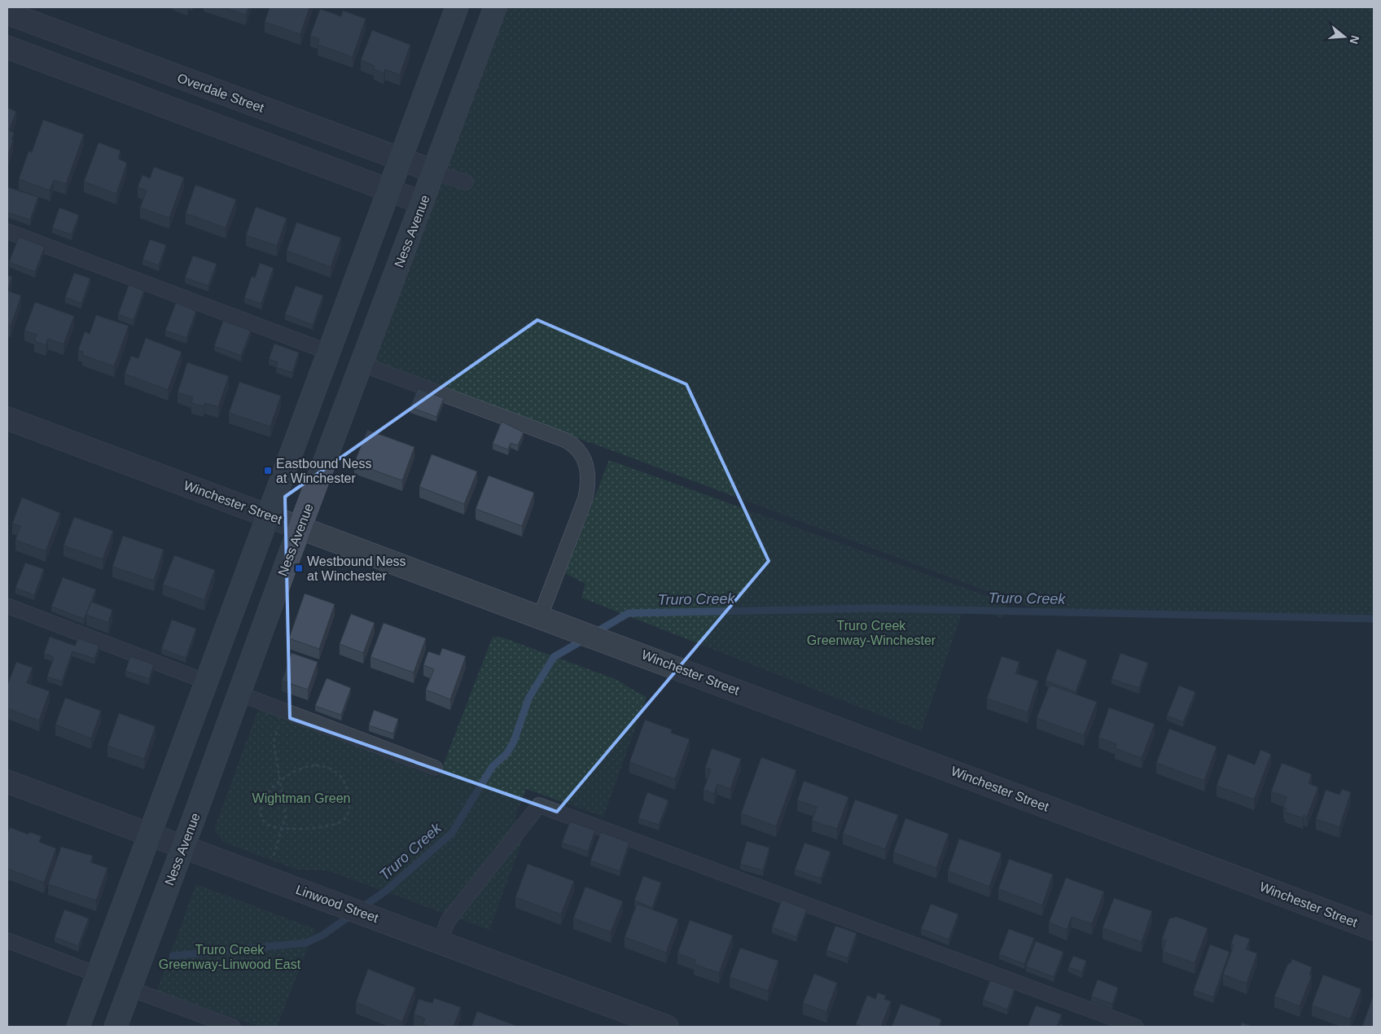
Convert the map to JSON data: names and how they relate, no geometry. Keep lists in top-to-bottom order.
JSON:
{
  "streets": {
    "main road": ["Ness Avenue"],
    "street": ["Overdale Street", "Winchester Street", "Linwood Street"]
  },
  "crossings": [
    ["Overdale Street", "Ness Avenue"],
    ["Ness Avenue", "Winchester Street"],
    ["Ness Avenue", "Linwood Street"]
  ],
  "water": ["Truro Creek"],
  "parks": ["Truro Creek Greenway-Winchester", "Wightman Green", "Truro Creek Greenway-Linwood East"],
  "places": {
    "transit": ["Eastbound Ness at Winchester", "Westbound Ness at Winchester"]
  },
  "north": "right"
}
